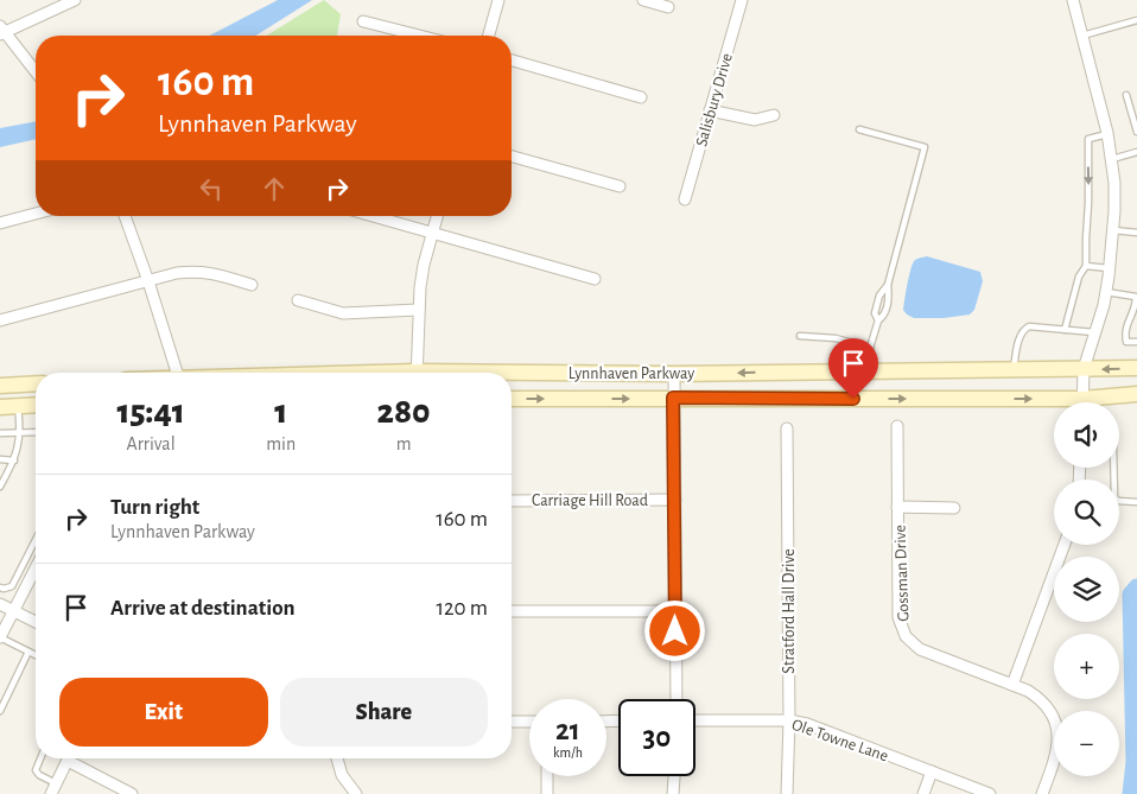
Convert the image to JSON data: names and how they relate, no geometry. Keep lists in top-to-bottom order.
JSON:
{
  "streets": {
    "main road": ["Lynnhaven Parkway"],
    "street": [
      "Salisbury Drive",
      "Carriage Hill Road",
      "Gossman Drive",
      "Stratford Hall Drive",
      "Ole Towne Lane"
    ]
  },
  "crossings": [
    ["Stratford Hall Drive", "Ole Towne Lane"]
  ],
  "page": {
    "turn": ["160 m", "Lynnhaven Parkway"],
    "eta": [
      "15:41",
      "Arrival",
      "1",
      "min",
      "280",
      "m"
    ],
    "map_buttons": ["+", "−"],
    "list": [
      {
        "name": "Turn right",
        "note": "Lynnhaven Parkway",
        "value": "160 m"
      },
      {
        "name": "Arrive at destination",
        "value": "120 m"
      }
    ],
    "buttons": ["Exit", "Share"],
    "speed": "21 km/h",
    "limit": "30"
  }
}
